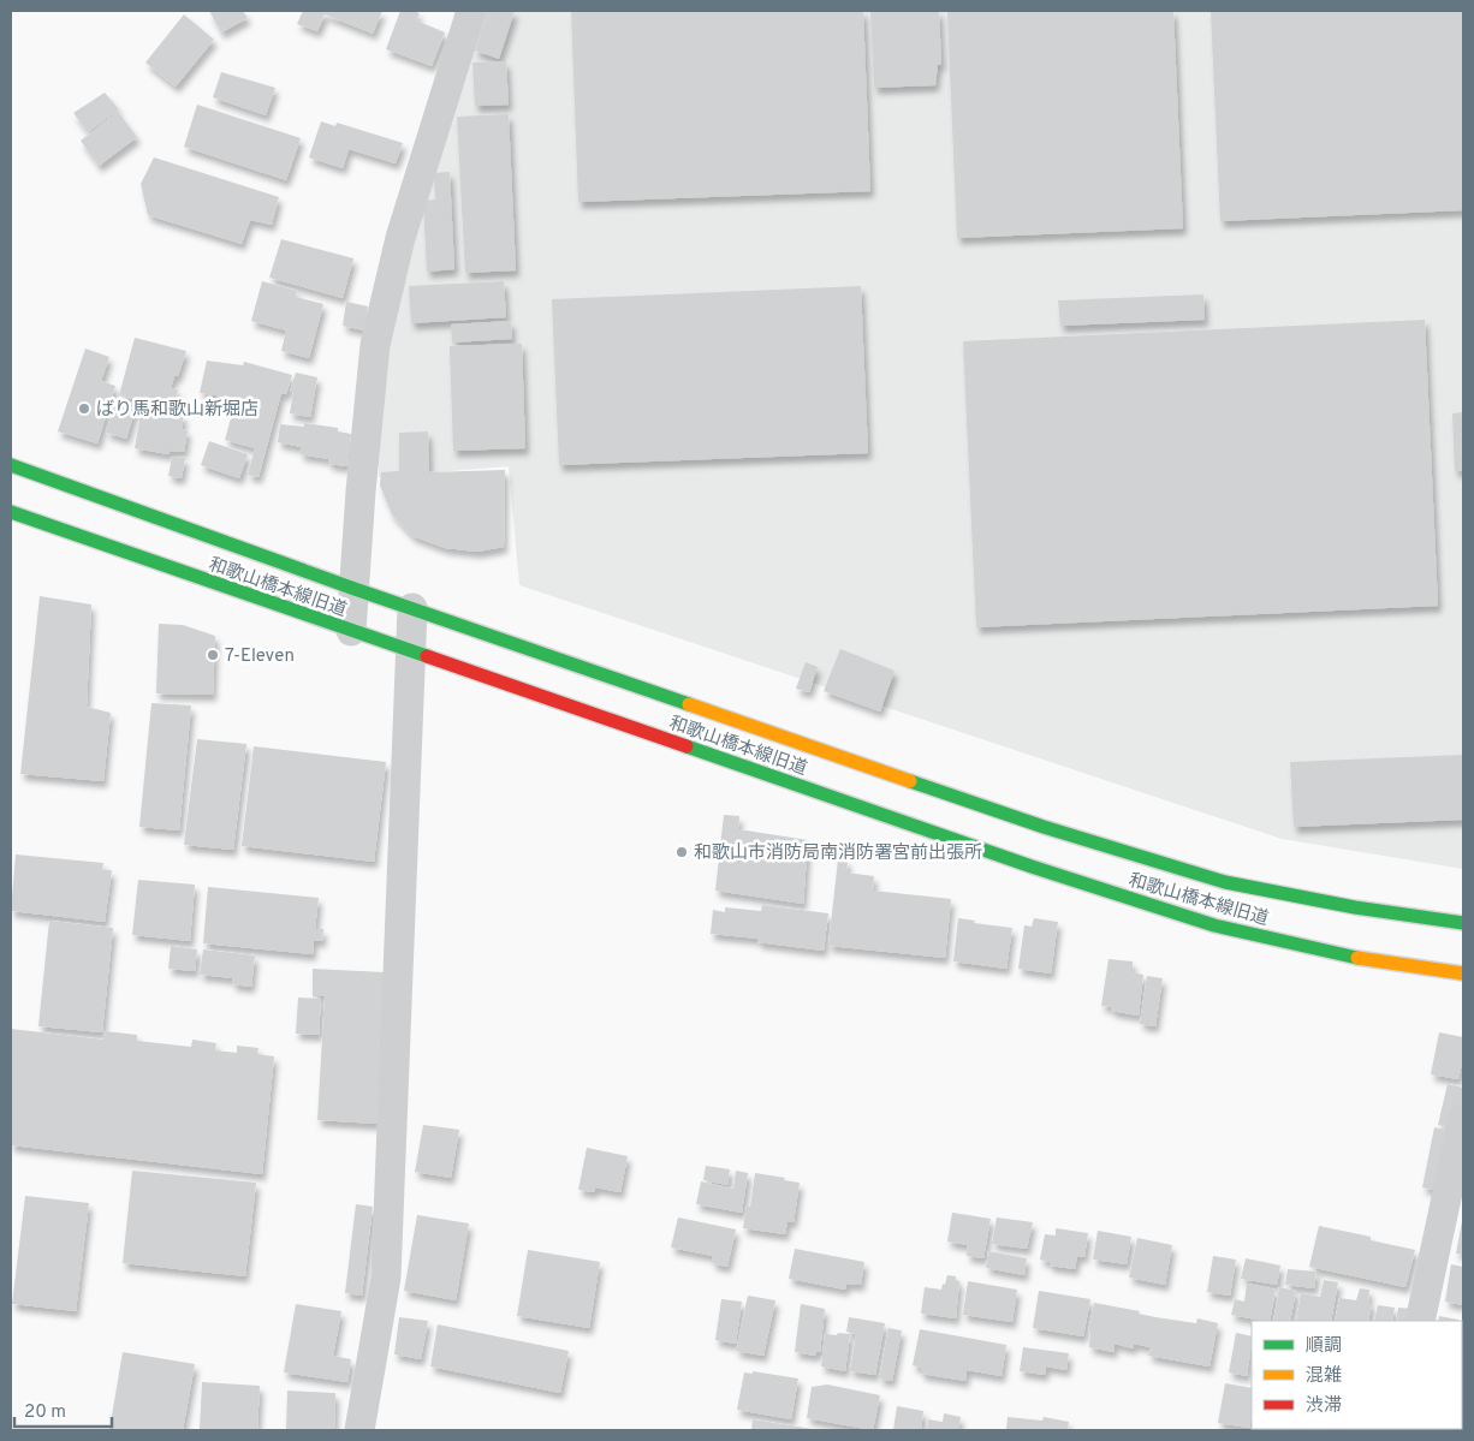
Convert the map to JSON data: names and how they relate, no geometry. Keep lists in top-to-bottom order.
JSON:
{
  "streets": {
    "street": ["和歌山橋本線旧道"]
  },
  "places": ["ばり馬和歌山新堀店", "7-Eleven", "和歌山市消防局南消防署宮前出張所"],
  "legend": ["順調", "混雑", "渋滞"],
  "scale_bar": "20 m"
}
